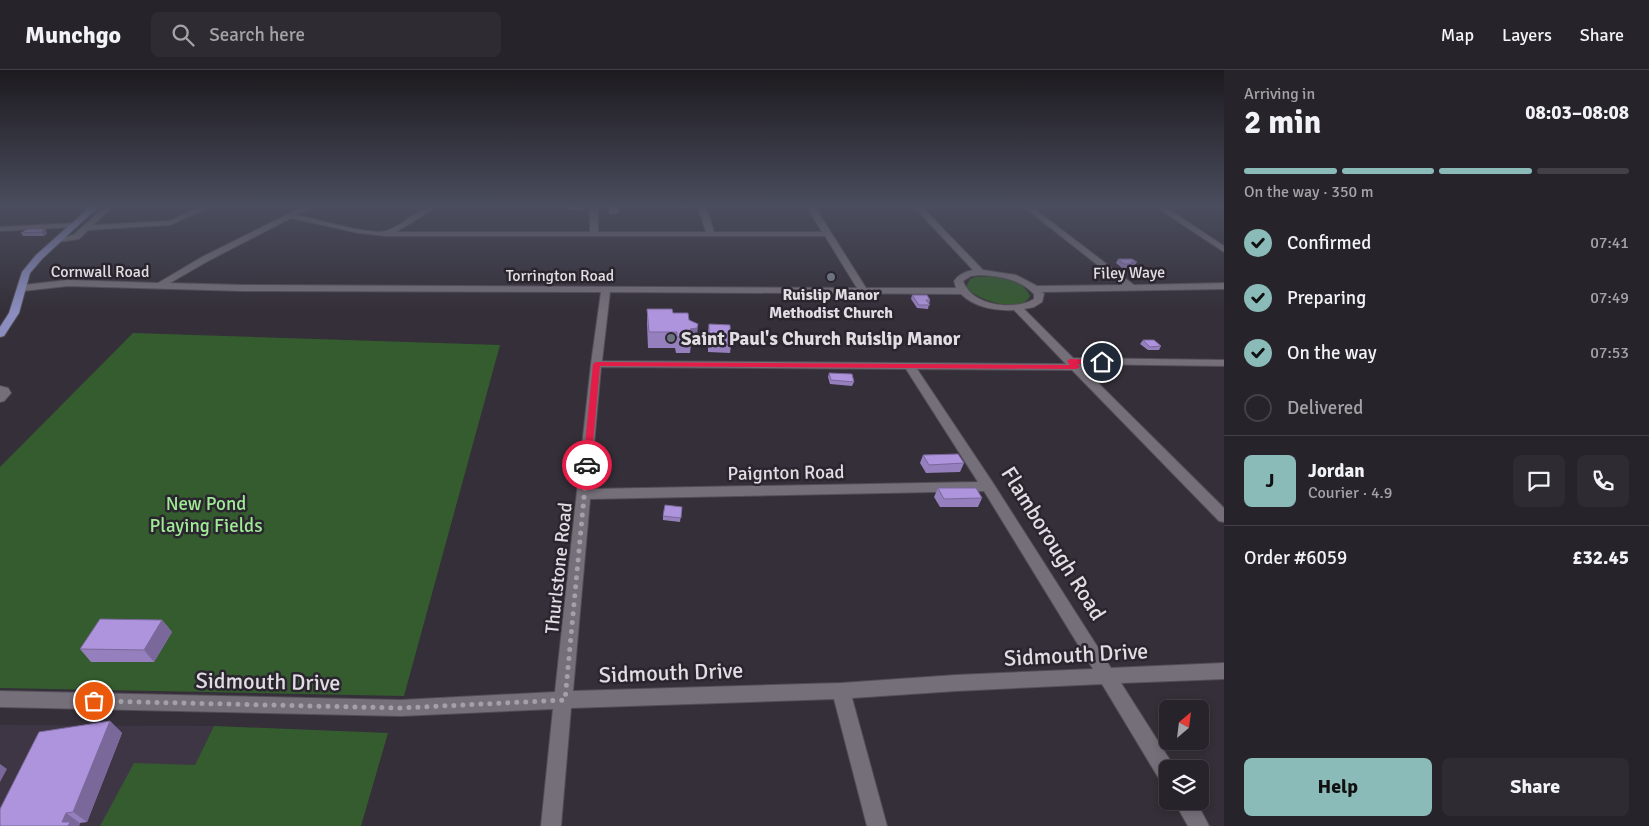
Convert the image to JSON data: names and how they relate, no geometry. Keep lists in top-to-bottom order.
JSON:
{
  "streets": {
    "street": [
      "Cornwall Road",
      "Filey Waye",
      "Torrington Road",
      "Paignton Road",
      "Flamborough Road",
      "Thurlstone Road",
      "Sidmouth Drive"
    ]
  },
  "crossings": [
    ["Cornwall Road", "Torrington Road"],
    ["Torrington Road", "Thurlstone Road"],
    ["Paignton Road", "Flamborough Road"],
    ["Paignton Road", "Thurlstone Road"],
    ["Flamborough Road", "Sidmouth Drive"],
    ["Thurlstone Road", "Sidmouth Drive"]
  ],
  "parks": ["New Pond Playing Fields"],
  "places": ["Ruislip Manor Methodist Church", "Saint Paul's Church Ruislip Manor"],
  "north": "top right",
  "page": {
    "header": "Munchgo",
    "search": "Search here",
    "nav": ["Map", "Layers", "Share"],
    "heading": ["2 min", "Arriving in", "08:03–08:08"],
    "panel": [
      "Jordan",
      "Courier · 4.9",
      "Order #6059",
      "£32.45"
    ],
    "bar": "On the way · 350 m",
    "list": [
      ["Confirmed", "07:41"],
      ["Preparing", "07:49"],
      ["On the way", "07:53"],
      "Delivered"
    ],
    "round": "J",
    "buttons": ["Help", "Share"]
  }
}
